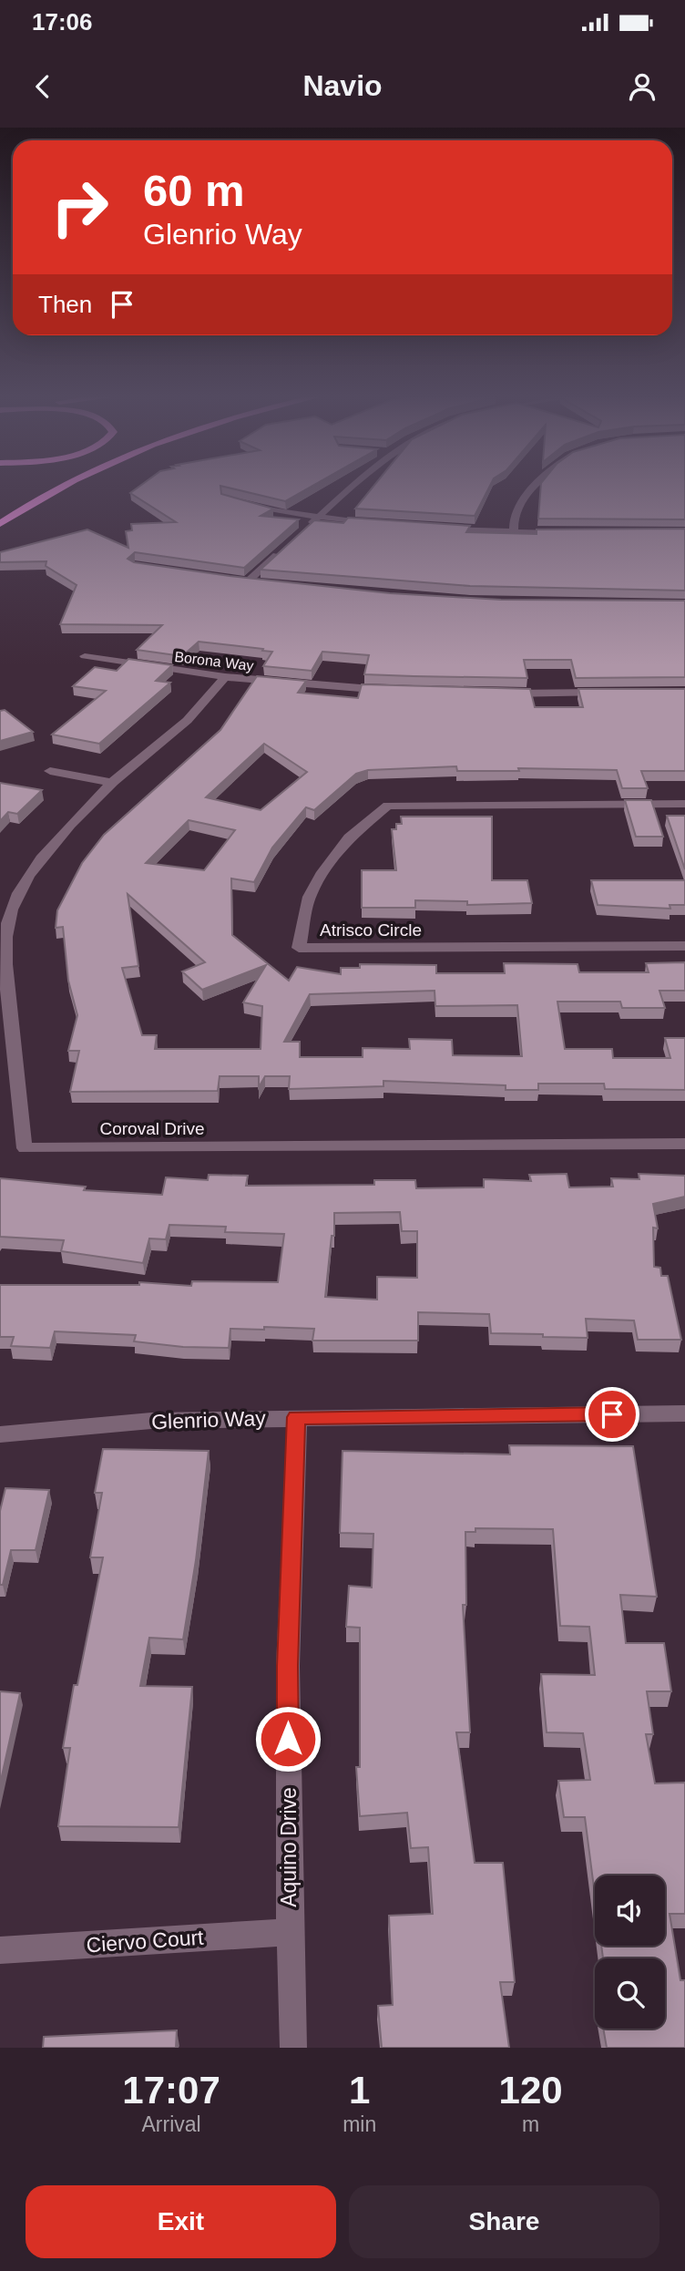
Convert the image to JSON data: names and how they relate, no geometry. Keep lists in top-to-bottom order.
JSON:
{
  "streets": {
    "street": [
      "Borona Way",
      "Atrisco Circle",
      "Coroval Drive",
      "Glenrio Way",
      "Aquino Drive",
      "Ciervo Court"
    ]
  },
  "crossings": [
    ["Borona Way", "Coroval Drive"],
    ["Glenrio Way", "Aquino Drive"],
    ["Aquino Drive", "Ciervo Court"]
  ],
  "page": {
    "status": "17:06",
    "header": "Navio",
    "turn": ["60 m", "Glenrio Way"],
    "then": "Then",
    "eta": [
      "17:07",
      "Arrival",
      "1",
      "min",
      "120",
      "m"
    ],
    "buttons": ["Exit", "Share"]
  }
}
